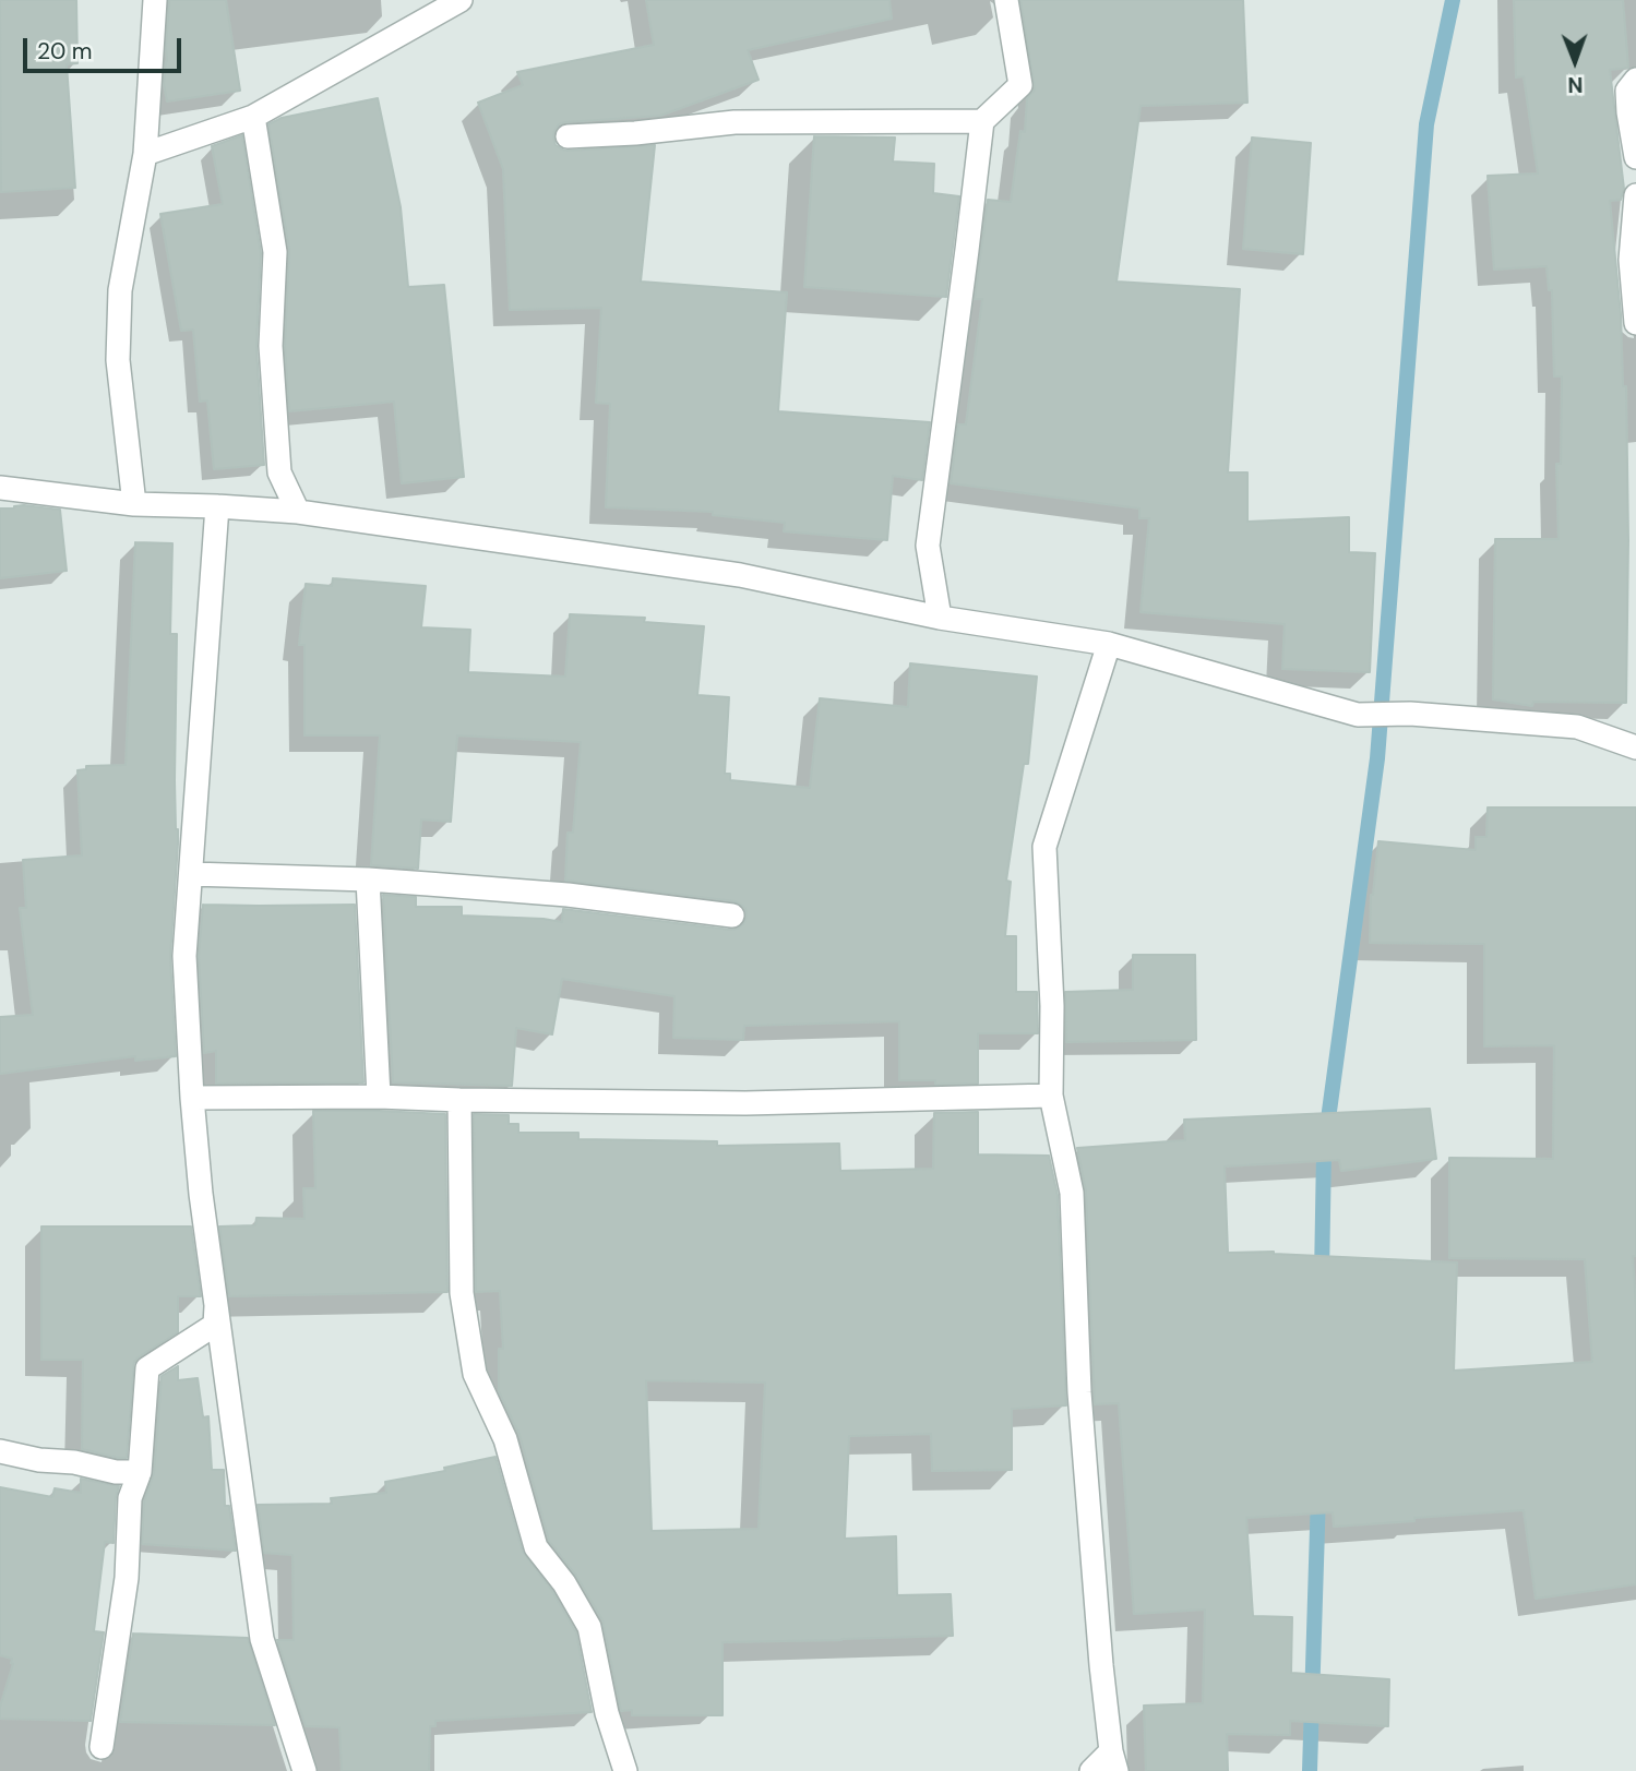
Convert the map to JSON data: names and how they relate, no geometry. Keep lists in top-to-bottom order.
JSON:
{
  "scale_bar": "20 m",
  "north": "bottom"
}
